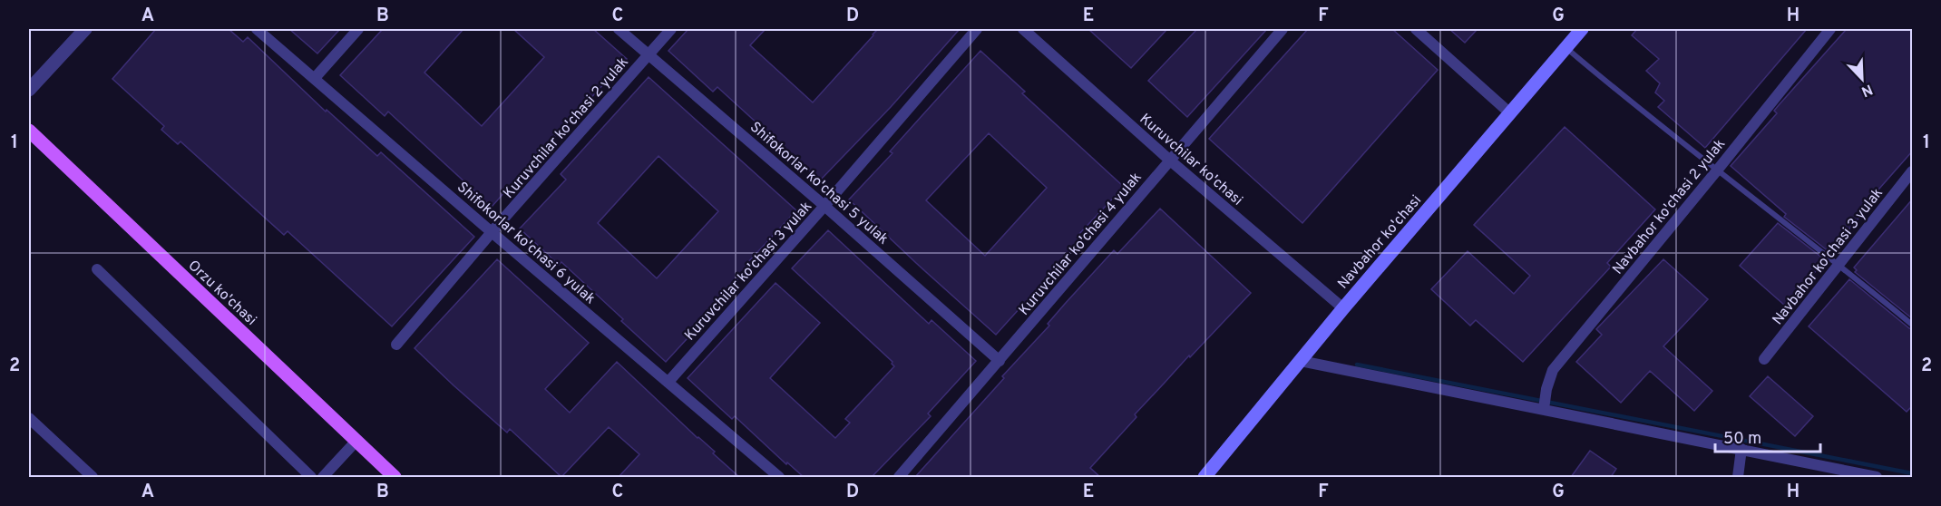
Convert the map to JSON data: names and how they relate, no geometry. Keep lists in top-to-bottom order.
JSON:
{
  "streets": {
    "main road": ["Navbahor ko'chasi", "Orzu ko'chasi"],
    "street": [
      "Kuruvchilar ko'chasi 2 yulak",
      "Kuruvchilar ko'chasi",
      "Shifokorlar ko'chasi 5 yulak",
      "Navbahor ko'chasi 2 yulak",
      "Shifokorlar ko'chasi 6 yulak",
      "Kuruvchilar ko'chasi 4 yulak",
      "Navbahor ko'chasi 3 yulak",
      "Kuruvchilar ko'chasi 3 yulak"
    ]
  },
  "crossings": [
    ["Kuruvchilar ko'chasi 2 yulak", "Shifokorlar ko'chasi 5 yulak"],
    ["Kuruvchilar ko'chasi 2 yulak", "Shifokorlar ko'chasi 6 yulak"],
    ["Kuruvchilar ko'chasi", "Navbahor ko'chasi"],
    ["Kuruvchilar ko'chasi", "Kuruvchilar ko'chasi 4 yulak"],
    ["Shifokorlar ko'chasi 5 yulak", "Kuruvchilar ko'chasi 4 yulak"],
    ["Shifokorlar ko'chasi 5 yulak", "Kuruvchilar ko'chasi 3 yulak"],
    ["Shifokorlar ko'chasi 6 yulak", "Kuruvchilar ko'chasi 3 yulak"]
  ],
  "scale_bar": "50 m",
  "north": "bottom right",
  "grid": {
    "columns": [
      "A",
      "B",
      "C",
      "D",
      "E",
      "F",
      "G",
      "H"
    ],
    "rows": ["1", "2"]
  }
}
